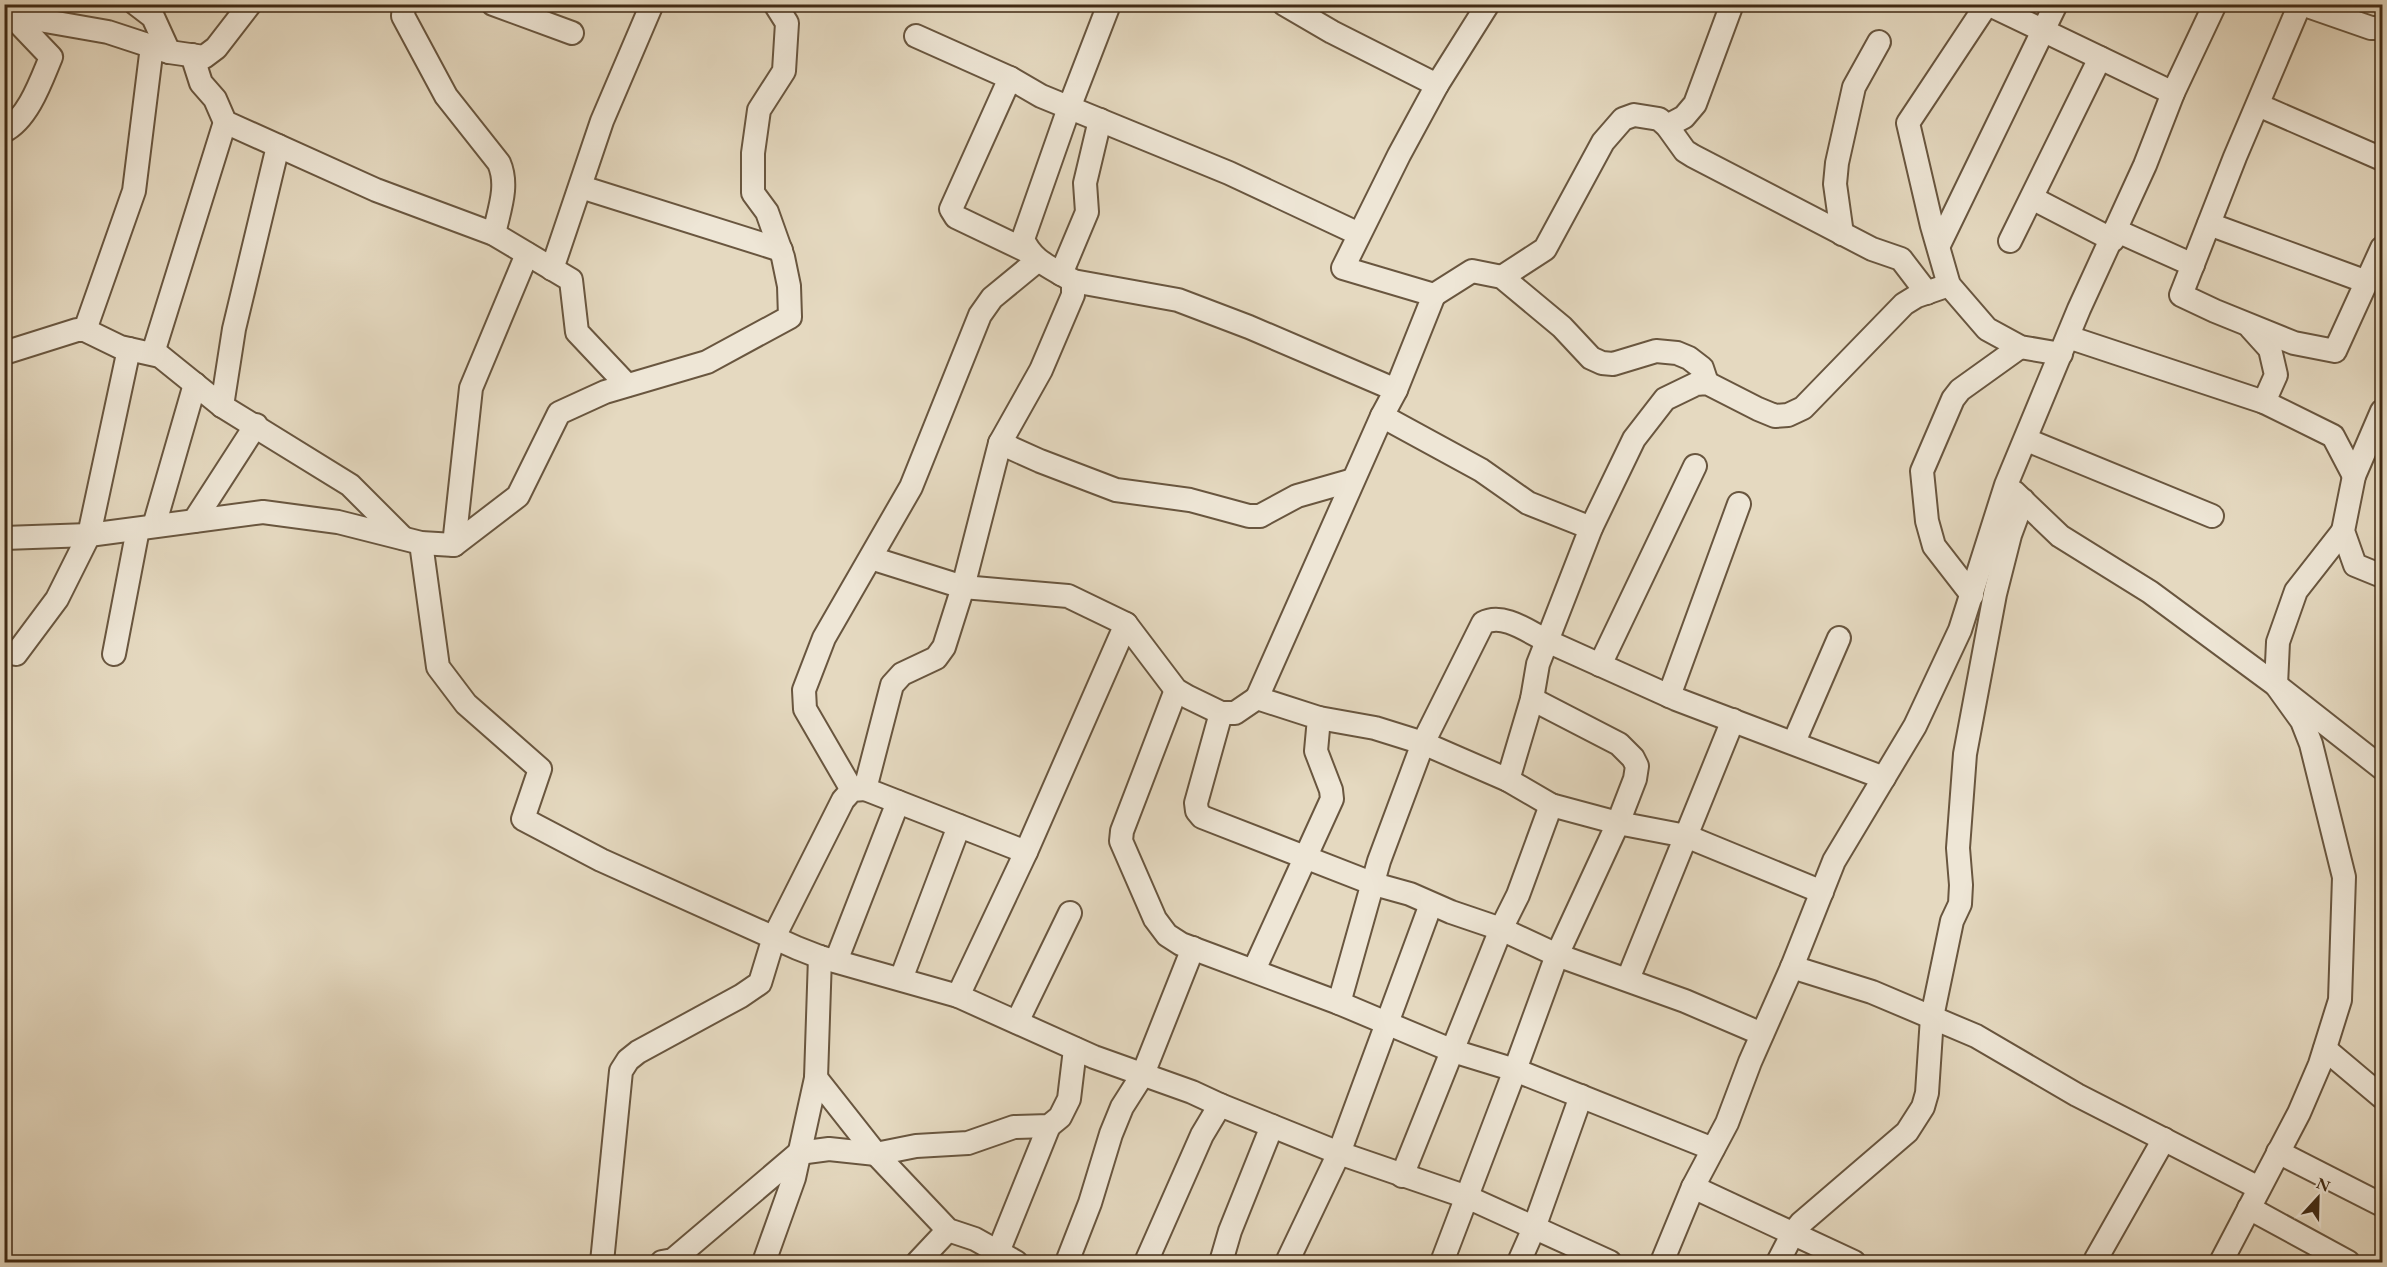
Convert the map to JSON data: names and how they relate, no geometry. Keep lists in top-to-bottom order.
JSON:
{
  "north": "top"
}
